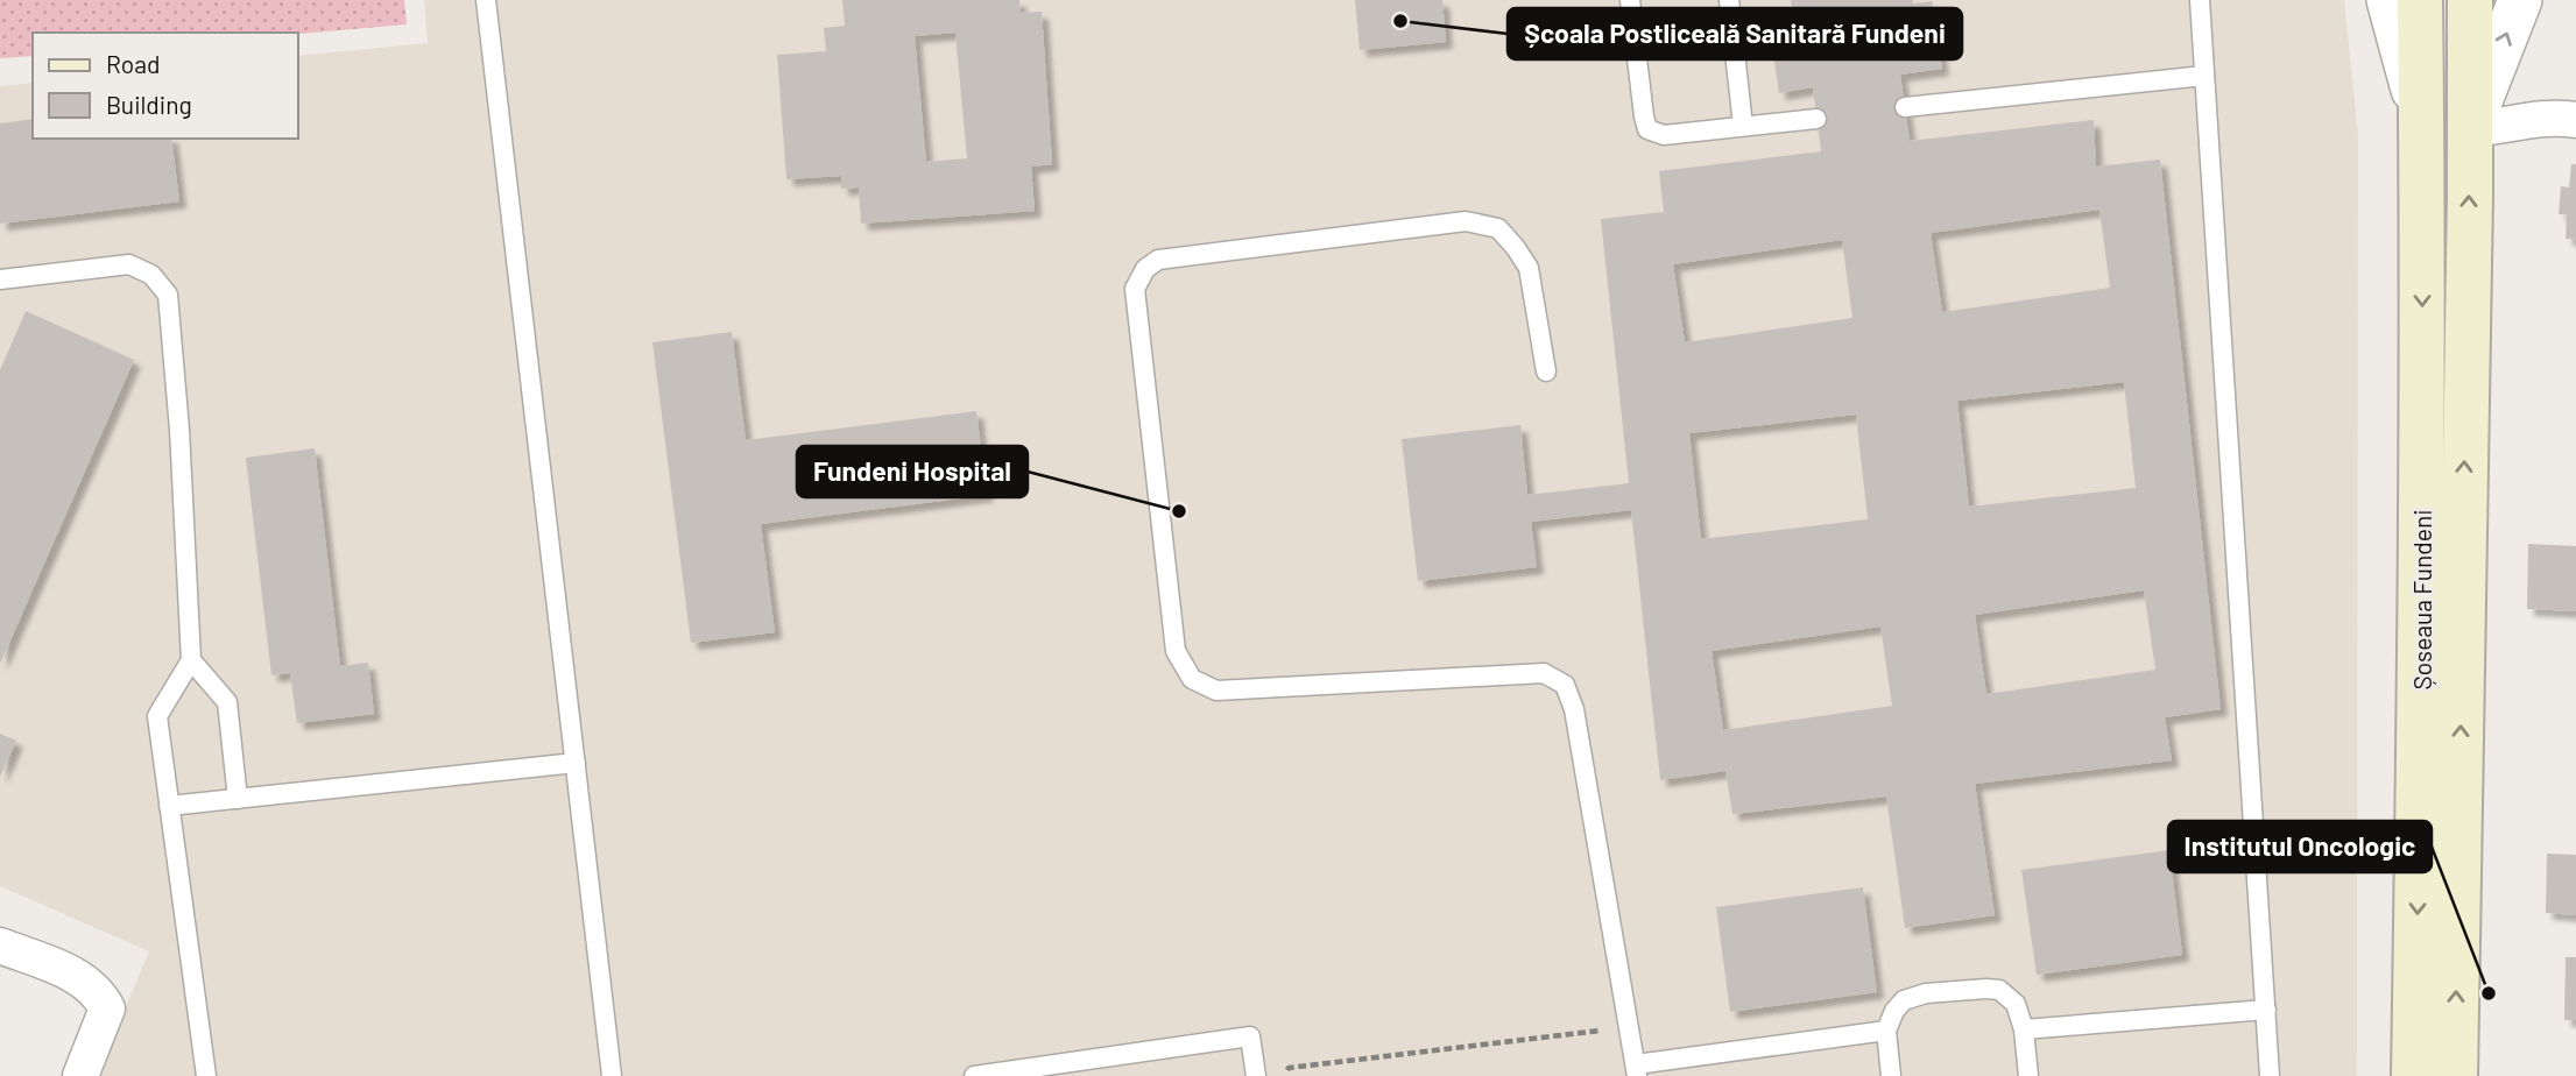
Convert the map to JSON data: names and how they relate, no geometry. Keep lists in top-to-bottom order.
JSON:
{
  "streets": {
    "main road": ["Șoseaua Fundeni"]
  },
  "places": ["Școala Postliceală Sanitară Fundeni", "Fundeni Hospital", "Institutul Oncologic"],
  "legend": ["Road", "Building"]
}
